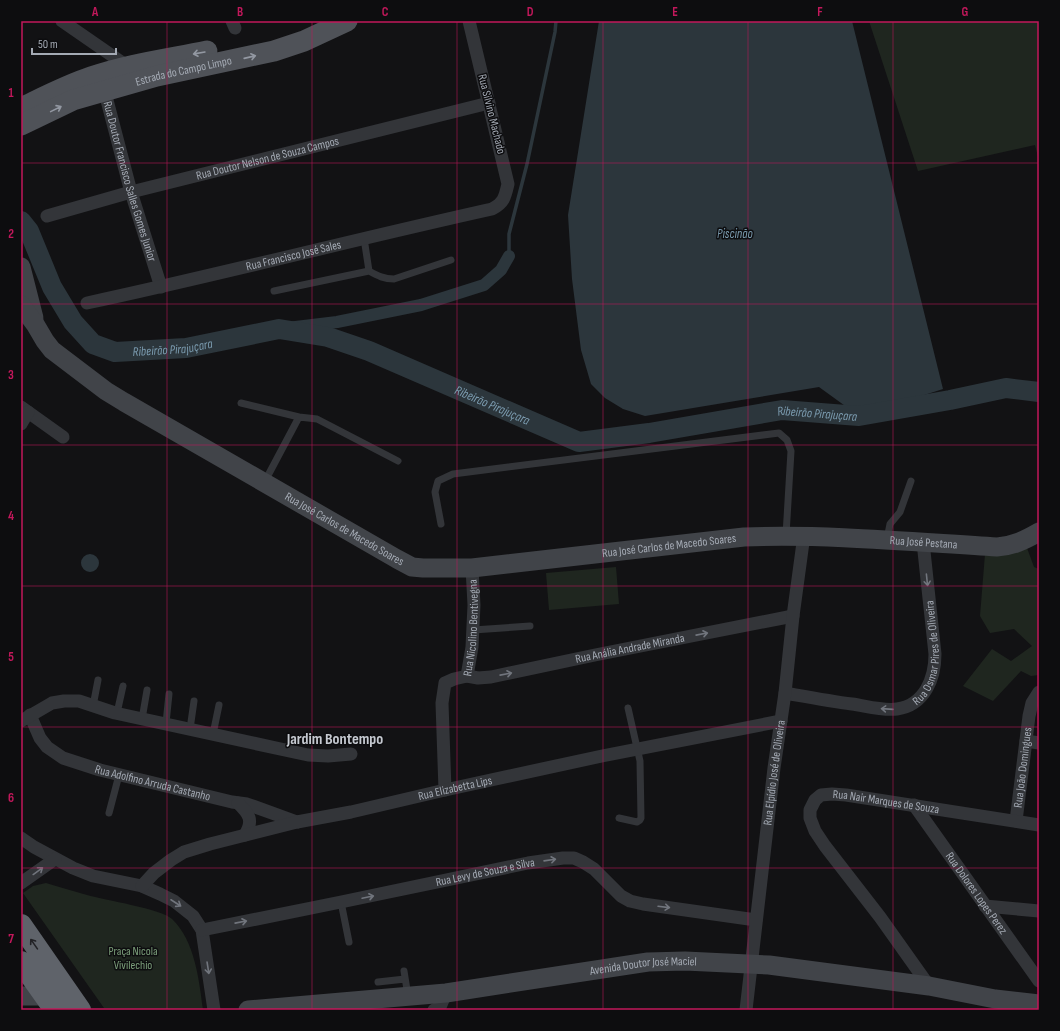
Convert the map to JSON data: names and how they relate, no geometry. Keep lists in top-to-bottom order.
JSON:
{
  "streets": {
    "main road": ["Estrada do Campo Limpo"],
    "street": [
      "Rua Silvino Machado",
      "Rua Doutor Nelson de Souza Campos",
      "Rua Doutor Francisco Salles Gomes Junior",
      "Rua Francisco José Sales",
      "Rua José Carlos de Macedo Soares",
      "Rua José Pestana",
      "Rua Nicolino Bentivegna",
      "Rua Anália Andrade Miranda",
      "Rua Osmar Pires de Oliveira",
      "Rua João Domingues",
      "Rua Elpídio José de Oliveira",
      "Rua Adolfino Arruda Castanho",
      "Rua Elizabetta Lips",
      "Rua Nair Marques de Souza",
      "Rua Levy de Souza e Silva",
      "Rua Dolores Lopes Perez",
      "Avenida Doutor José Maciel"
    ]
  },
  "crossings": [
    ["Estrada do Campo Limpo", "Rua Doutor Francisco Salles Gomes Junior"],
    ["Rua Silvino Machado", "Rua Doutor Nelson de Souza Campos"],
    ["Rua Silvino Machado", "Rua Francisco José Sales"],
    ["Rua Doutor Nelson de Souza Campos", "Rua Doutor Francisco Salles Gomes Junior"],
    ["Rua Doutor Francisco Salles Gomes Junior", "Rua Francisco José Sales"],
    ["Rua José Carlos de Macedo Soares", "Rua José Pestana"],
    ["Rua José Carlos de Macedo Soares", "Rua Nicolino Bentivegna"],
    ["Rua José Carlos de Macedo Soares", "Rua Elpídio José de Oliveira"],
    ["Rua José Pestana", "Rua Osmar Pires de Oliveira"],
    ["Rua José Pestana", "Rua Elpídio José de Oliveira"],
    ["Rua Nicolino Bentivegna", "Rua Anália Andrade Miranda"],
    ["Rua Nicolino Bentivegna", "Rua Elizabetta Lips"],
    ["Rua Anália Andrade Miranda", "Rua Elpídio José de Oliveira"],
    ["Rua Osmar Pires de Oliveira", "Rua Elpídio José de Oliveira"],
    ["Rua João Domingues", "Rua Nair Marques de Souza"],
    ["Rua Elpídio José de Oliveira", "Rua Elizabetta Lips"],
    ["Rua Elpídio José de Oliveira", "Rua Levy de Souza e Silva"],
    ["Rua Elpídio José de Oliveira", "Avenida Doutor José Maciel"],
    ["Rua Adolfino Arruda Castanho", "Rua Elizabetta Lips"],
    ["Rua Nair Marques de Souza", "Rua Dolores Lopes Perez"],
    ["Rua Nair Marques de Souza", "Avenida Doutor José Maciel"]
  ],
  "one_way": ["Rua Anália Andrade Miranda", "Rua Levy de Souza e Silva"],
  "districts": ["Jardim Bontempo"],
  "water": ["Piscinão", "Ribeirão Pirajuçara"],
  "parks": ["Praça Nicola Vivilechio"],
  "scale_bar": "50 m",
  "grid": {
    "columns": [
      "A",
      "B",
      "C",
      "D",
      "E",
      "F",
      "G"
    ],
    "rows": [
      "1",
      "2",
      "3",
      "4",
      "5",
      "6",
      "7"
    ]
  }
}
